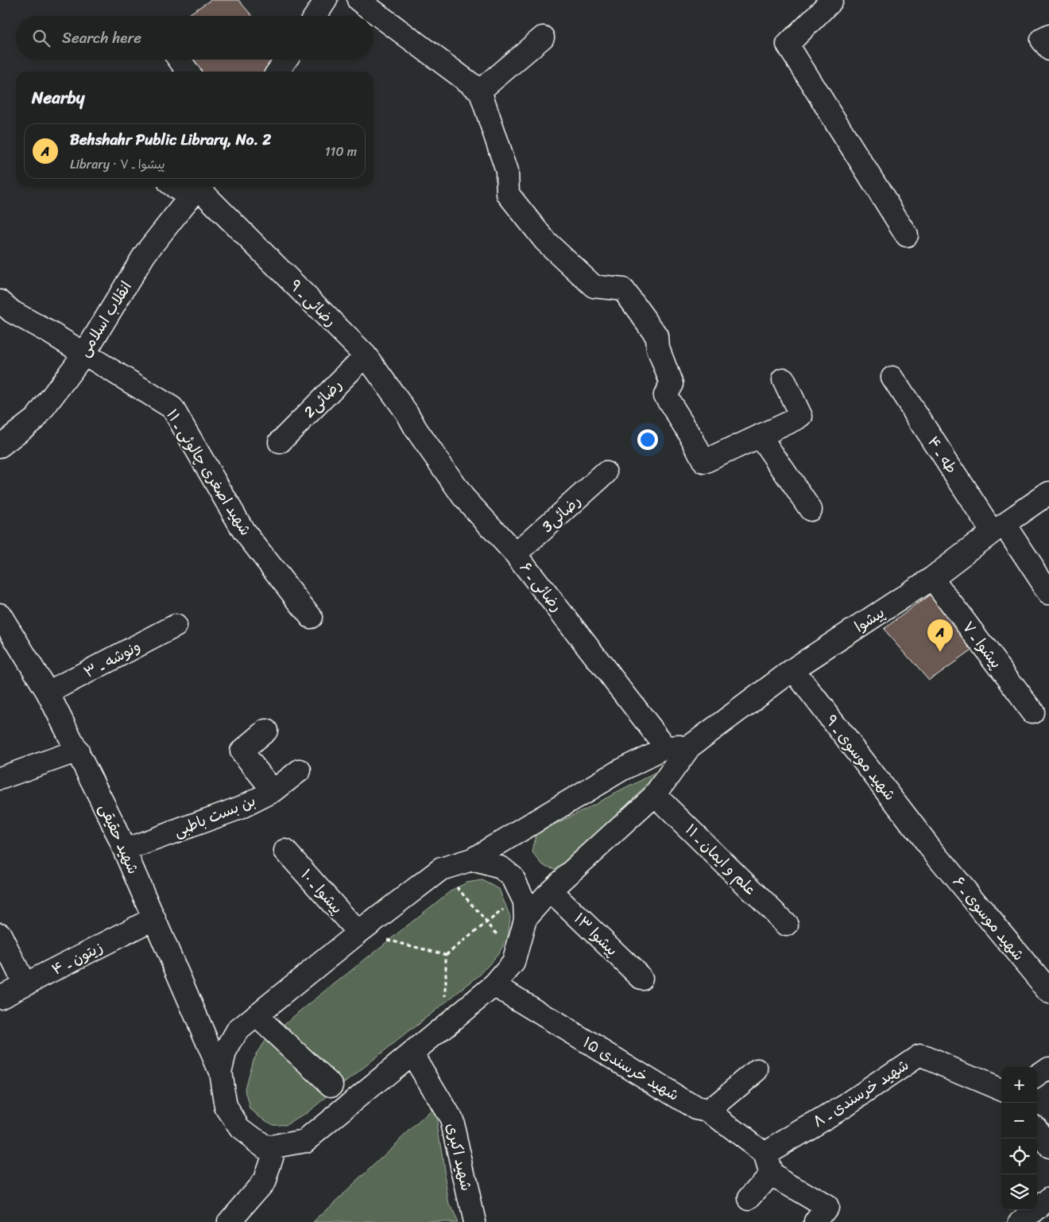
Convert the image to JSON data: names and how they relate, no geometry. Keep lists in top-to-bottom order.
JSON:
{
  "streets": {
    "street": [
      "رضائی ـ ۹",
      "انقلاب اسلامی",
      "رضائی2",
      "طه ـ ۴",
      "شهید اصغری چالوئی ـ ۱۱",
      "رضائی3",
      "رضائی ـ ۶",
      "پیشوا",
      "پیشوا ـ ۷",
      "ونوشه ـ ۳",
      "شهید موسوی ـ ۹",
      "بن بست باطبی",
      "شهید حقیقی",
      "علم و ایمان ـ ۱۱",
      "پیشوا ـ ۱۰",
      "شهید موسوی ـ ۶",
      "پیشوا ۱۳",
      "زیتون ـ ۴",
      "شهید خرسندی ۱۵",
      "شهید خرسندی ـ ۸",
      "شهید اکبری"
    ]
  },
  "crossings": [
    ["رضائی ـ ۹", "انقلاب اسلامی"],
    ["رضائی ـ ۹", "رضائی2"],
    ["رضائی ـ ۹", "رضائی ـ ۶"],
    ["انقلاب اسلامی", "شهید اصغری چالوئی ـ ۱۱"],
    ["طه ـ ۴", "پیشوا"],
    ["رضائی3", "رضائی ـ ۶"],
    ["پیشوا", "پیشوا ـ ۷"],
    ["پیشوا", "شهید موسوی ـ ۹"],
    ["پیشوا", "علم و ایمان ـ ۱۱"],
    ["پیشوا", "پیشوا ۱۳"],
    ["ونوشه ـ ۳", "شهید حقیقی"],
    ["شهید موسوی ـ ۹", "شهید موسوی ـ ۶"],
    ["بن بست باطبی", "شهید حقیقی"],
    ["شهید حقیقی", "زیتون ـ ۴"],
    ["شهید خرسندی ۱۵", "شهید خرسندی ـ ۸"]
  ],
  "page": {
    "search": "Search here",
    "heading": "Nearby",
    "list": [
      {
        "mark": "A",
        "name": "Behshahr Public Library, No. 2",
        "note": "Library · پیشوا ـ ۷",
        "value": "110 m"
      }
    ],
    "pins": "A",
    "map_buttons": ["+", "−"]
  }
}
